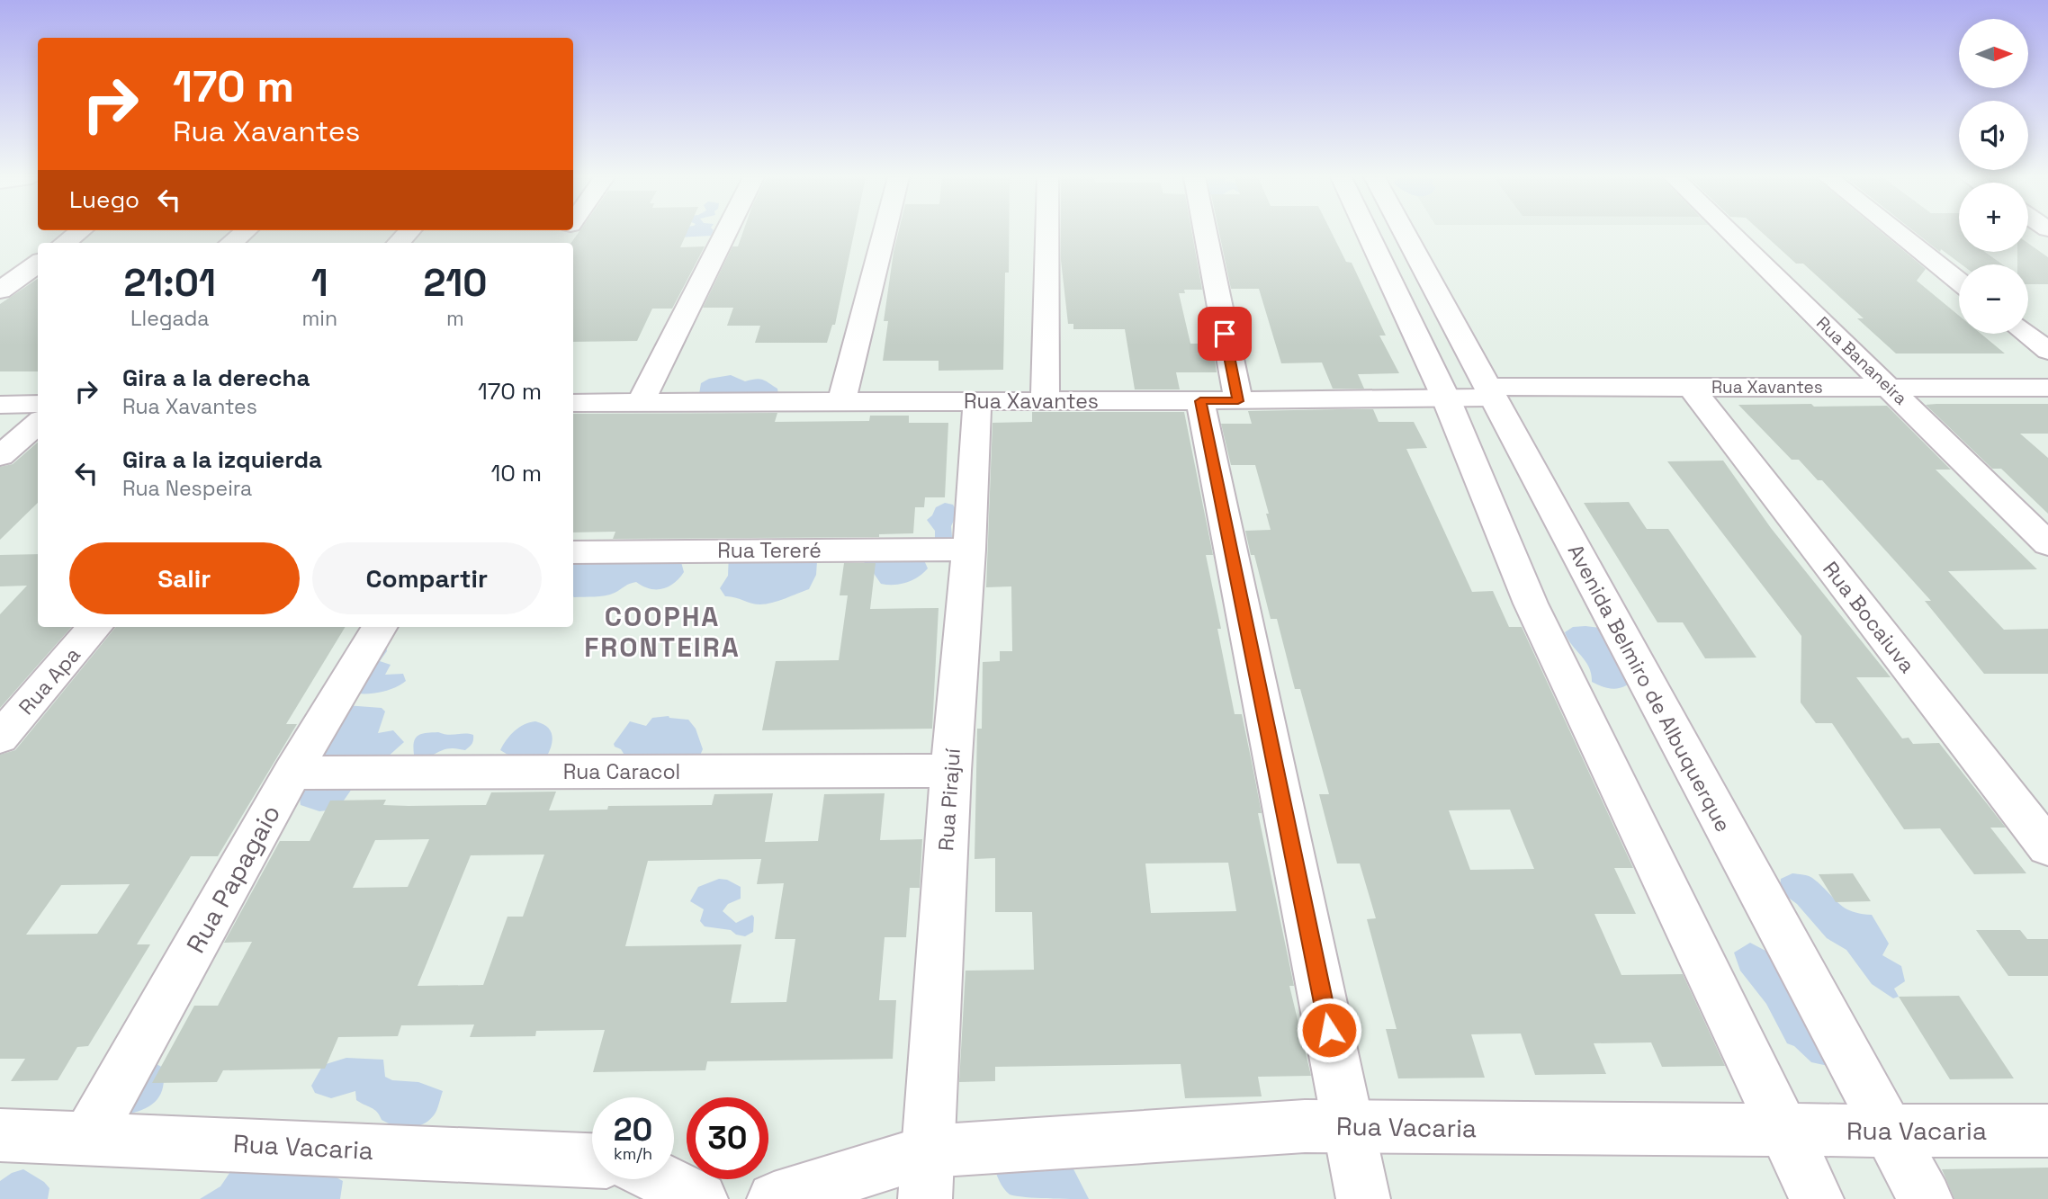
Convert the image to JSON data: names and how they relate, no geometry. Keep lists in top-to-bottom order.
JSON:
{
  "streets": {
    "street": [
      "Rua Bananeira",
      "Rua Xavantes",
      "Rua Tereré",
      "Rua Bocaiuva",
      "Rua Apa",
      "Avenida Belmiro de Albuquerque",
      "Rua Caracol",
      "Rua Pirajuí",
      "Rua Papagaio",
      "Rua Vacaria"
    ]
  },
  "crossings": [
    ["Rua Bananeira", "Rua Xavantes"],
    ["Rua Xavantes", "Rua Bocaiuva"],
    ["Rua Xavantes", "Avenida Belmiro de Albuquerque"],
    ["Rua Xavantes", "Rua Pirajuí"],
    ["Rua Tereré", "Rua Pirajuí"],
    ["Avenida Belmiro de Albuquerque", "Rua Vacaria"],
    ["Rua Caracol", "Rua Pirajuí"],
    ["Rua Caracol", "Rua Papagaio"],
    ["Rua Pirajuí", "Rua Vacaria"],
    ["Rua Papagaio", "Rua Vacaria"]
  ],
  "districts": ["COOPHA FRONTEIRA"],
  "north": "right",
  "page": {
    "map_buttons": ["+", "−"],
    "turn": ["170 m", "Rua Xavantes"],
    "then": "Luego",
    "eta": [
      "21:01",
      "Llegada",
      "1",
      "min",
      "210",
      "m"
    ],
    "list": [
      {
        "name": "Gira a la derecha",
        "note": "Rua Xavantes",
        "value": "170 m"
      },
      {
        "name": "Gira a la izquierda",
        "note": "Rua Nespeira",
        "value": "10 m"
      }
    ],
    "buttons": ["Salir", "Compartir"],
    "speed": "20 km/h",
    "limit": "30"
  }
}
